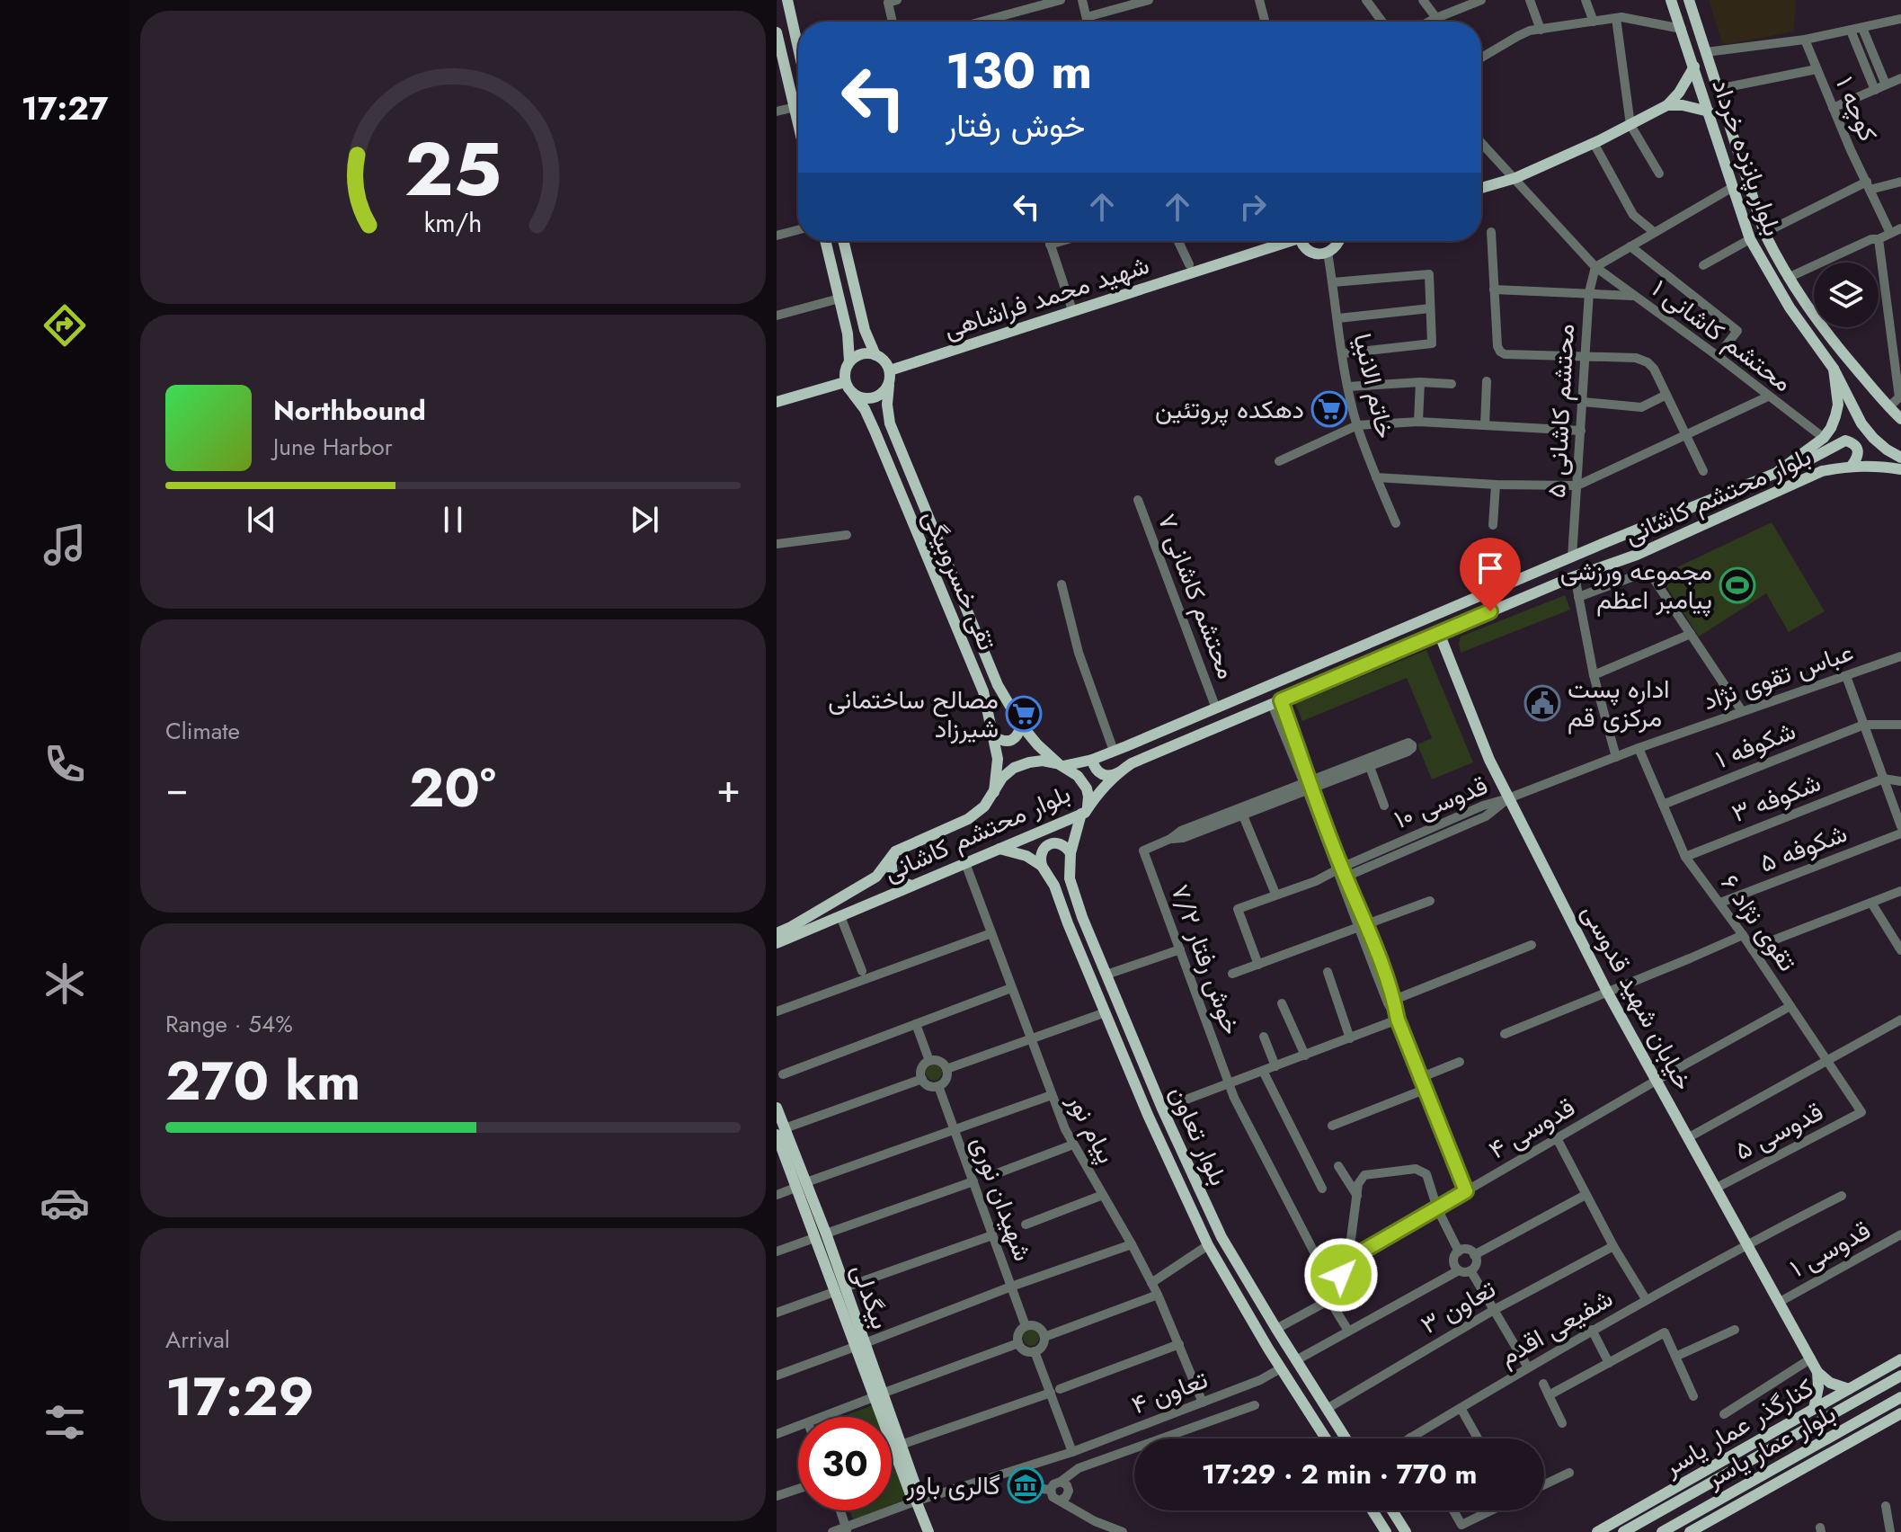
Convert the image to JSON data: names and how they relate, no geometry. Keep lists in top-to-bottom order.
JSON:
{
  "streets": {
    "main road": [
      "بلوار پانزده خرداد",
      "شهید محمد فراشاهی",
      "بلوار محتشم کاشانی",
      "تقی خسروبیگی",
      "خیابان شهید قدوسی",
      "بلوار تعاون",
      "بیگدلی",
      "کنارگذر عمار یاسر",
      "بلوار عمار یاسر"
    ],
    "street": [
      "کوچه ۱",
      "محتشم کاشانی ۱",
      "خاتم الانبیا",
      "محتشم کاشانی ۵",
      "محتشم کاشانی ۷",
      "عباس تقوی نژاد",
      "شکوفه ۱",
      "شکوفه ۳",
      "قدوسی ۱۰",
      "شکوفه ۵",
      "تقوی نژاد ۶",
      "خوش رفتار ۷/۲",
      "پیام نور",
      "قدوسی ۴",
      "قدوسی ۵",
      "شهیدان نوری",
      "قدوسی ۱",
      "تعاون ۳",
      "شفیعی اقدم",
      "تعاون ۴"
    ]
  },
  "crossings": [
    ["بلوار پانزده خرداد", "بلوار محتشم کاشانی"],
    ["شهید محمد فراشاهی", "تقی خسروبیگی"],
    ["محتشم کاشانی ۱", "محتشم کاشانی ۵"],
    ["محتشم کاشانی ۱", "بلوار محتشم کاشانی"],
    ["محتشم کاشانی ۵", "بلوار محتشم کاشانی"],
    ["بلوار محتشم کاشانی", "تقی خسروبیگی"],
    ["بلوار محتشم کاشانی", "محتشم کاشانی ۷"],
    ["بلوار محتشم کاشانی", "خیابان شهید قدوسی"],
    ["بلوار محتشم کاشانی", "پیام نور"],
    ["بلوار محتشم کاشانی", "بلوار تعاون"],
    ["تقی خسروبیگی", "بلوار تعاون"],
    ["عباس تقوی نژاد", "قدوسی ۱۰"],
    ["عباس تقوی نژاد", "تقوی نژاد ۶"],
    ["عباس تقوی نژاد", "خیابان شهید قدوسی"],
    ["شکوفه ۱", "تقوی نژاد ۶"],
    ["شکوفه ۳", "تقوی نژاد ۶"],
    ["قدوسی ۱۰", "خیابان شهید قدوسی"],
    ["شکوفه ۵", "تقوی نژاد ۶"],
    ["تقوی نژاد ۶", "قدوسی ۴"],
    ["تقوی نژاد ۶", "قدوسی ۵"],
    ["خیابان شهید قدوسی", "قدوسی ۴"],
    ["خیابان شهید قدوسی", "قدوسی ۵"],
    ["خیابان شهید قدوسی", "قدوسی ۱"],
    ["خیابان شهید قدوسی", "شفیعی اقدم"],
    ["پیام نور", "تعاون ۴"],
    ["بلوار تعاون", "تعاون ۳"],
    ["بلوار تعاون", "تعاون ۴"],
    ["بیگدلی", "تعاون ۴"]
  ],
  "places": {
    "supermarket": ["دهکده پروتئین", "مصالح ساختمانی شیرزاد"],
    "sports": ["مجموعه ورزشی پیامبر اعظم"],
    "public building": ["اداره پست مرکزی قم"],
    "museum": ["گالری باور"]
  },
  "page": {
    "tabs": "17:27",
    "turn": ["130 m", "خوش رفتار"],
    "song": ["Northbound", "June Harbor"],
    "tile": [
      "Climate",
      ["Range · 54%", "270 km"],
      ["Arrival", "17:29"]
    ],
    "heat": ["−", "20°", "+"],
    "limit": "30",
    "trip": "17:29 · 2 min · 770 m",
    "gauge": ["25", "km/h"]
  }
}
